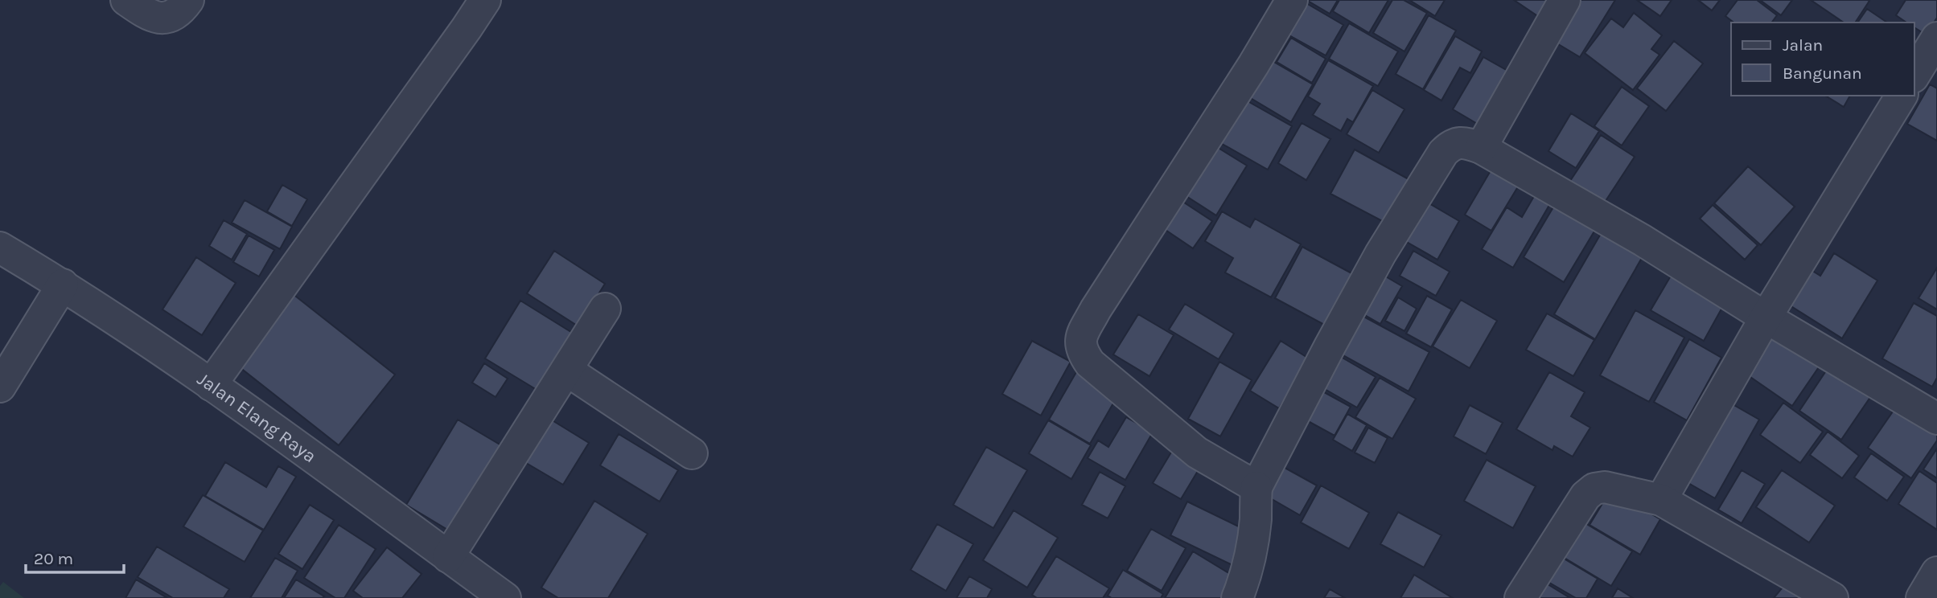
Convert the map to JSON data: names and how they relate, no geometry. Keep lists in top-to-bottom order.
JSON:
{
  "streets": {
    "street": ["Jalan Elang Raya"]
  },
  "legend": ["Jalan", "Bangunan"],
  "scale_bar": "20 m"
}
